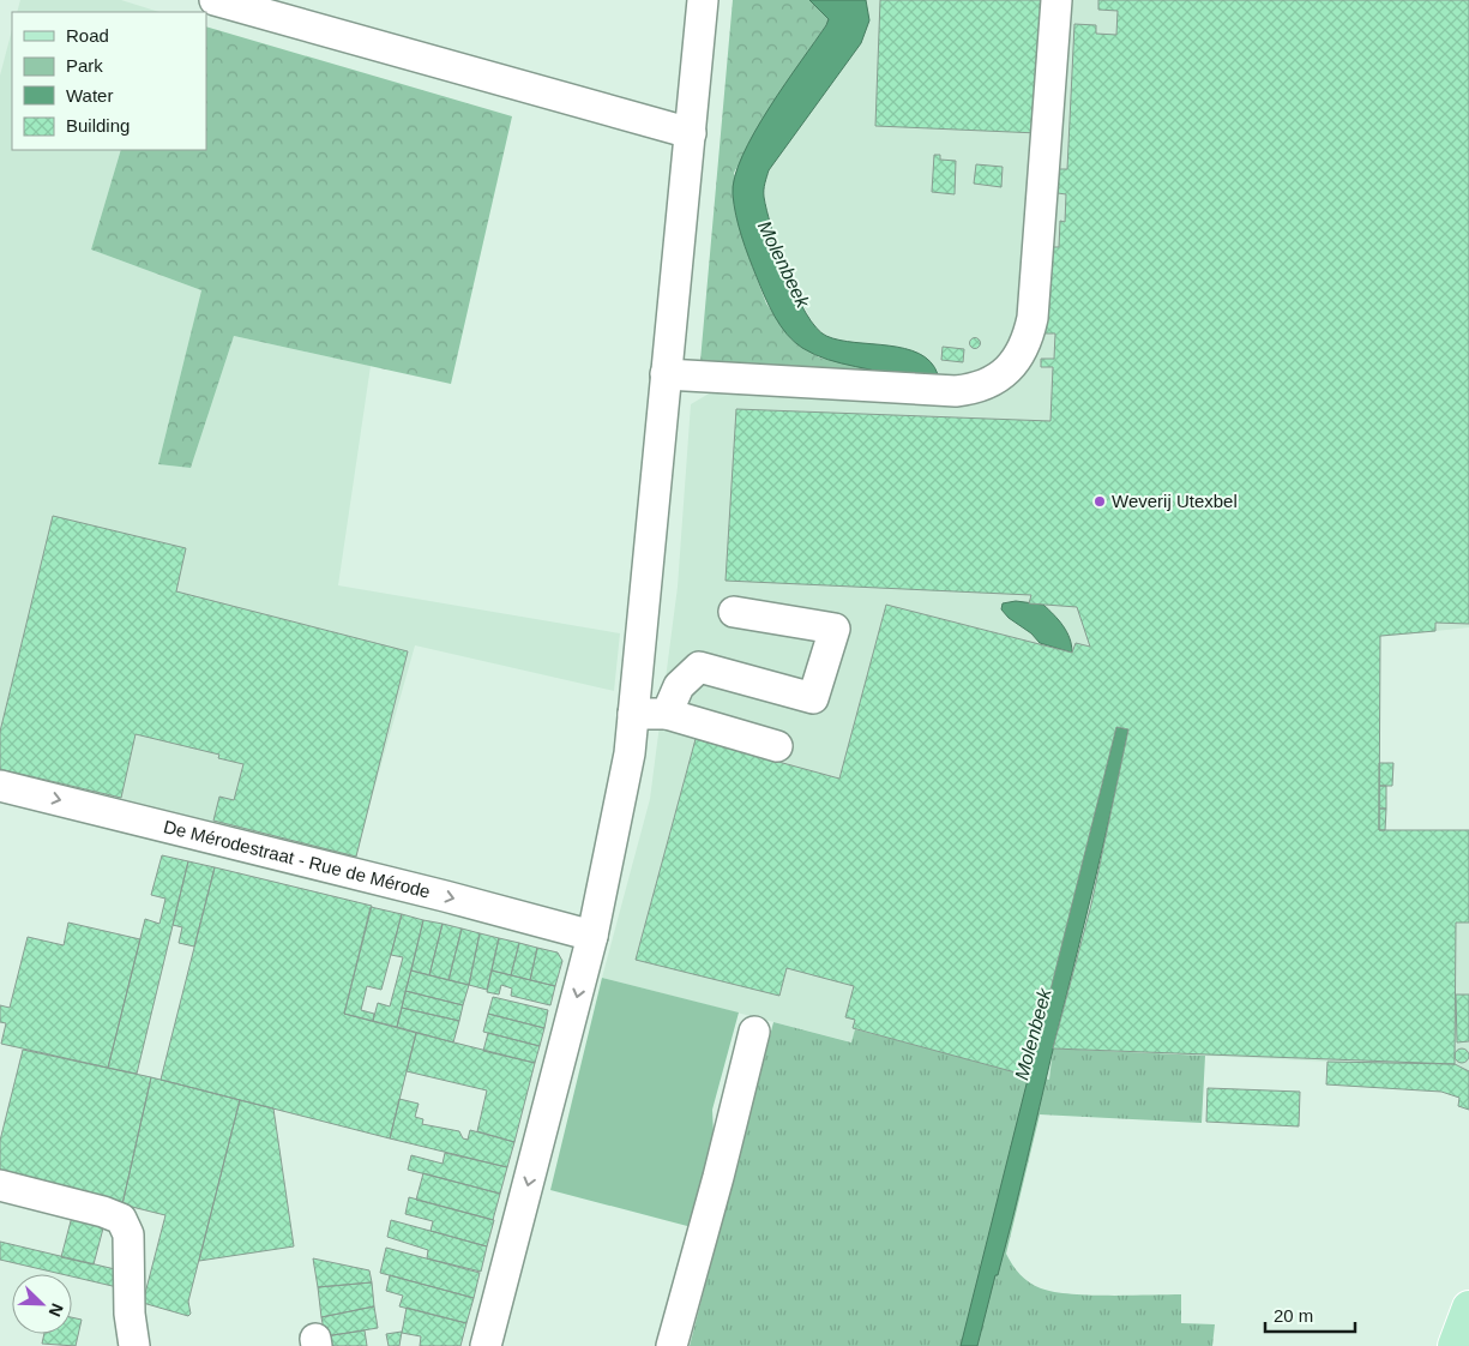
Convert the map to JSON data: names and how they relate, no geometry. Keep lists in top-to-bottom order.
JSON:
{
  "streets": {
    "street": ["De Mérodestraat - Rue de Mérode"]
  },
  "one_way": ["De Mérodestraat - Rue de Mérode"],
  "water": ["Molenbeek"],
  "places": ["Weverij Utexbel"],
  "legend": [
    "Road",
    "Park",
    "Water",
    "Building"
  ],
  "scale_bar": "20 m",
  "north": "bottom right"
}
